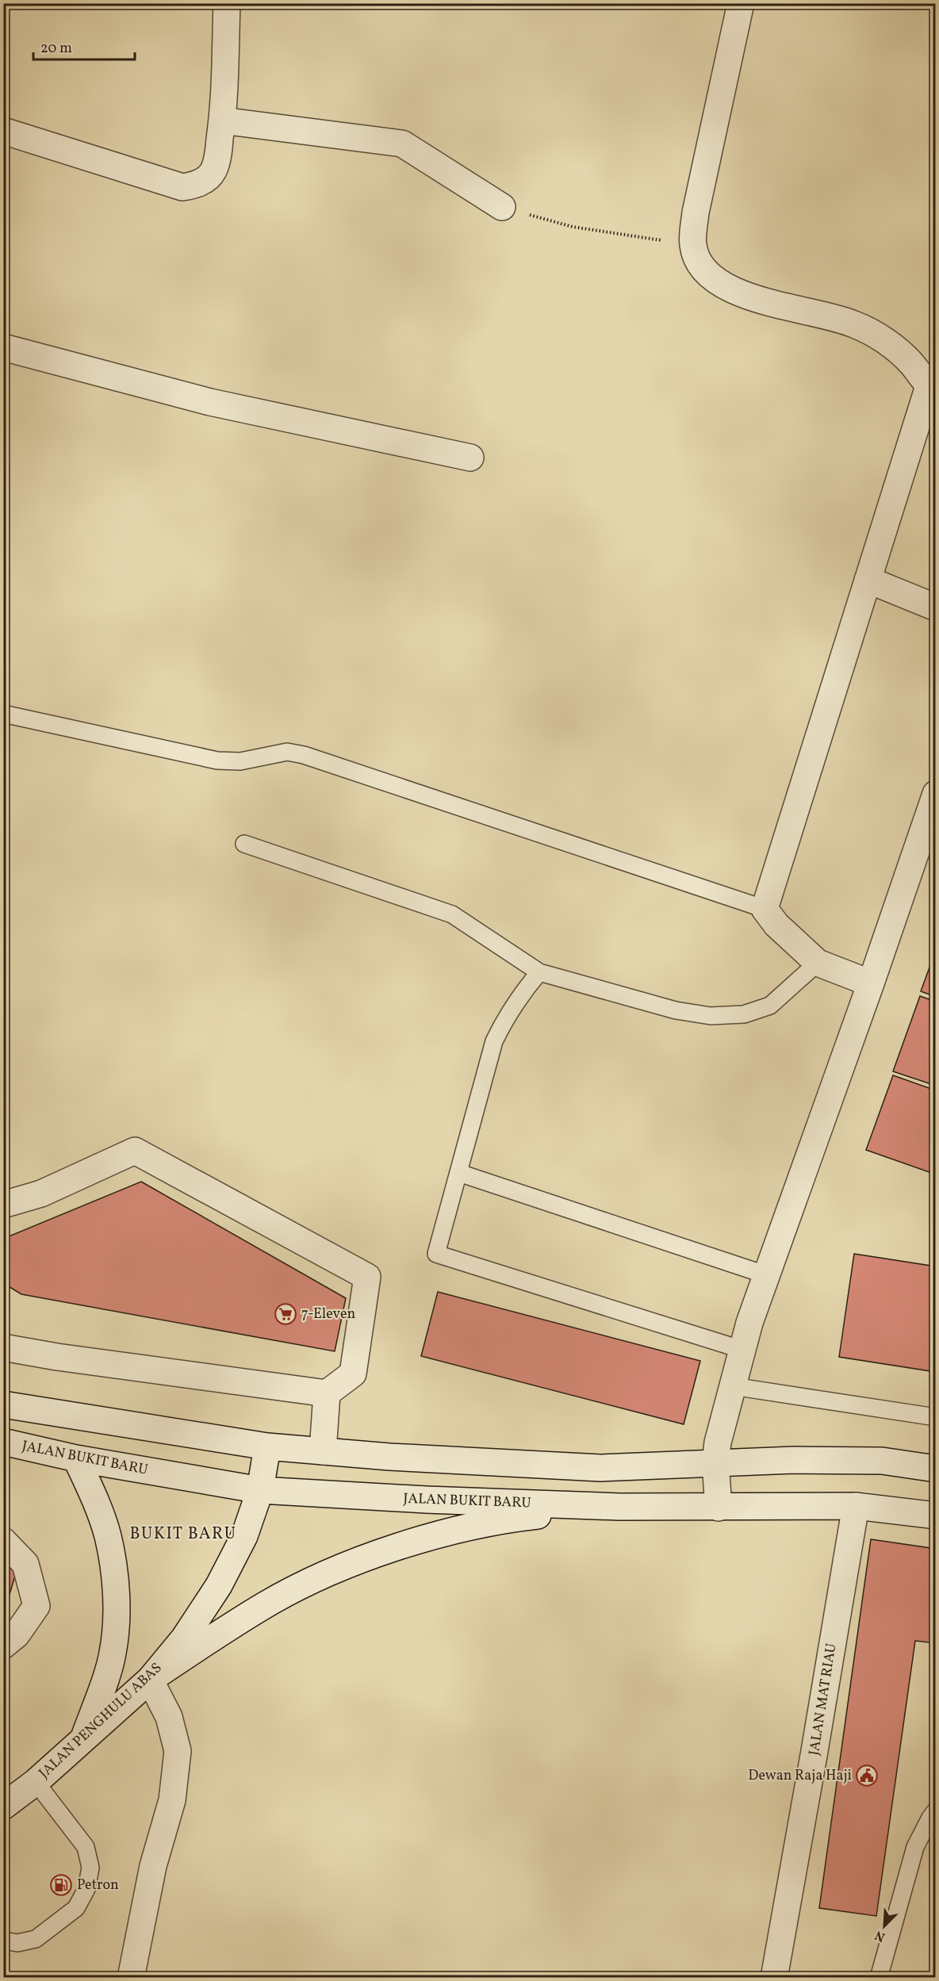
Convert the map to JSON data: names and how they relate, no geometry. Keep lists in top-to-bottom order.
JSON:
{
  "streets": {
    "street": ["JALAN BUKIT BARU", "JALAN MAT RIAU", "JALAN PENGHULU ABAS"]
  },
  "crossings": [
    ["JALAN BUKIT BARU", "JALAN MAT RIAU"],
    ["JALAN BUKIT BARU", "JALAN PENGHULU ABAS"]
  ],
  "districts": ["BUKIT BARU"],
  "places": {
    "supermarket": ["7-Eleven"],
    "public building": ["Dewan Raja Haji"],
    "fuel station": ["Petron"]
  },
  "scale_bar": "20 m",
  "north": "bottom left"
}
